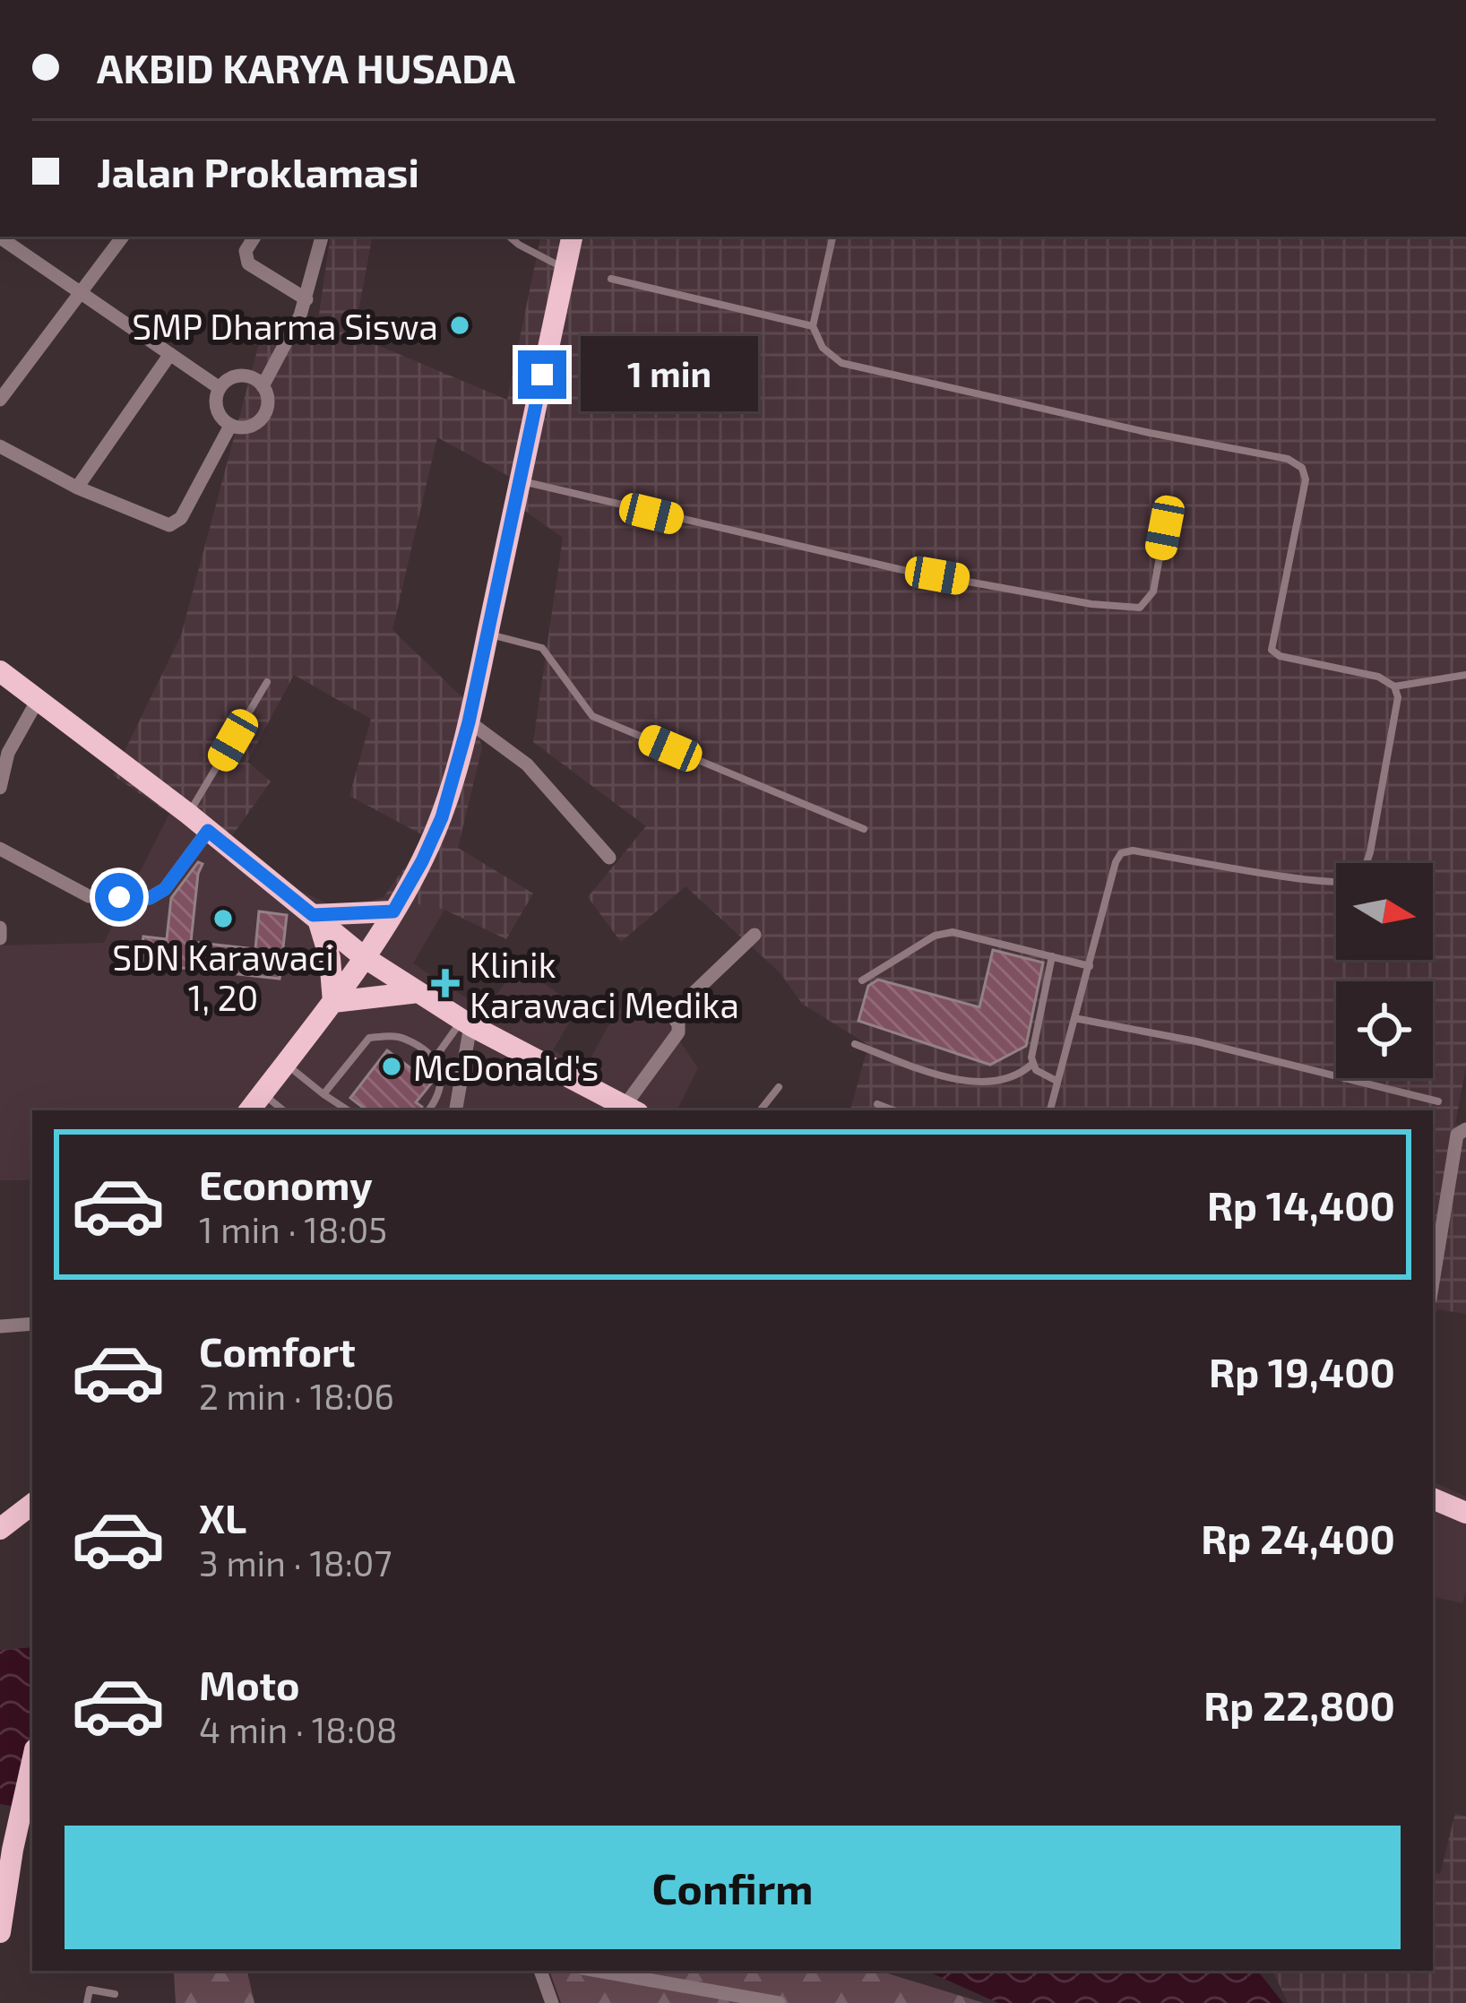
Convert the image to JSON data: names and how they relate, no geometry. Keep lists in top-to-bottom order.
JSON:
{
  "places": {
    "other": ["SMP Dharma Siswa", "SDN Karawaci 1, 20", "McDonald's"],
    "health": ["Klinik Karawaci Medika"]
  },
  "north": "right",
  "page": {
    "banner": ["AKBID KARYA HUSADA", "Jalan Proklamasi"],
    "bubble": "1 min",
    "list": [
      {
        "name": "Economy",
        "note": "1 min · 18:05",
        "value": "Rp 14,400"
      },
      {
        "name": "Comfort",
        "note": "2 min · 18:06",
        "value": "Rp 19,400"
      },
      {
        "name": "XL",
        "note": "3 min · 18:07",
        "value": "Rp 24,400"
      },
      {
        "name": "Moto",
        "note": "4 min · 18:08",
        "value": "Rp 22,800"
      }
    ],
    "buttons": "Confirm"
  }
}
